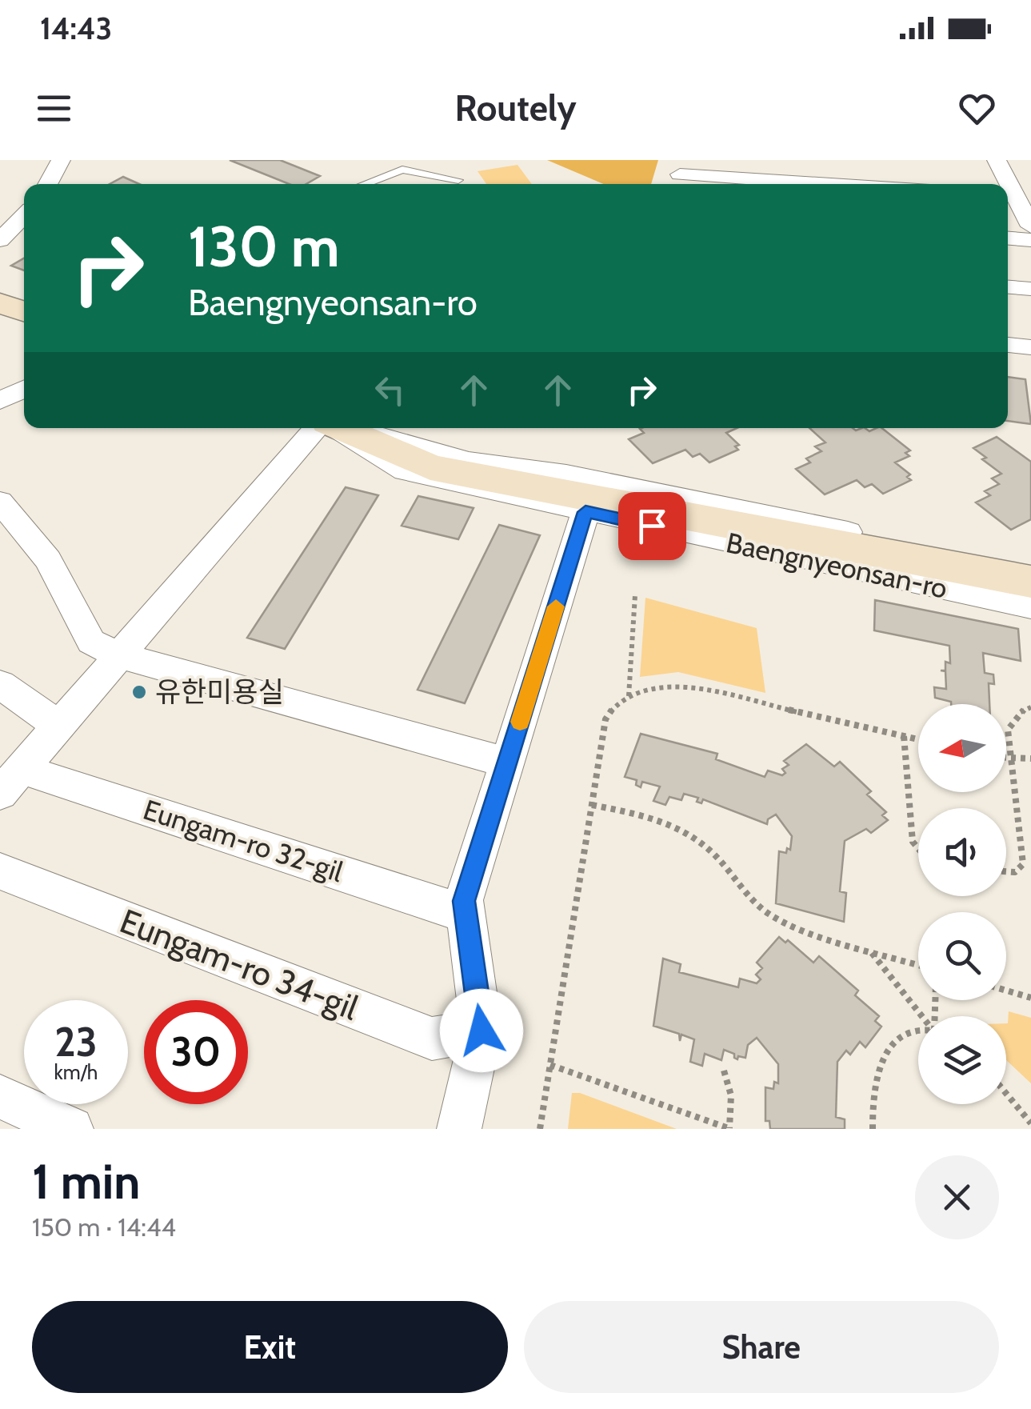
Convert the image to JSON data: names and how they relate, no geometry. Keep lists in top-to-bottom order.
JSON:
{
  "streets": {
    "main road": ["Baengnyeonsan-ro"],
    "street": ["Eungam-ro 32-gil", "Eungam-ro 34-gil"]
  },
  "places": ["유한미용실"],
  "north": "left",
  "page": {
    "status": "14:43",
    "header": "Routely",
    "turn": ["130 m", "Baengnyeonsan-ro"],
    "speed": "23 km/h",
    "limit": "30",
    "heading": ["1 min", "150 m · 14:44"],
    "buttons": ["Exit", "Share"]
  }
}
